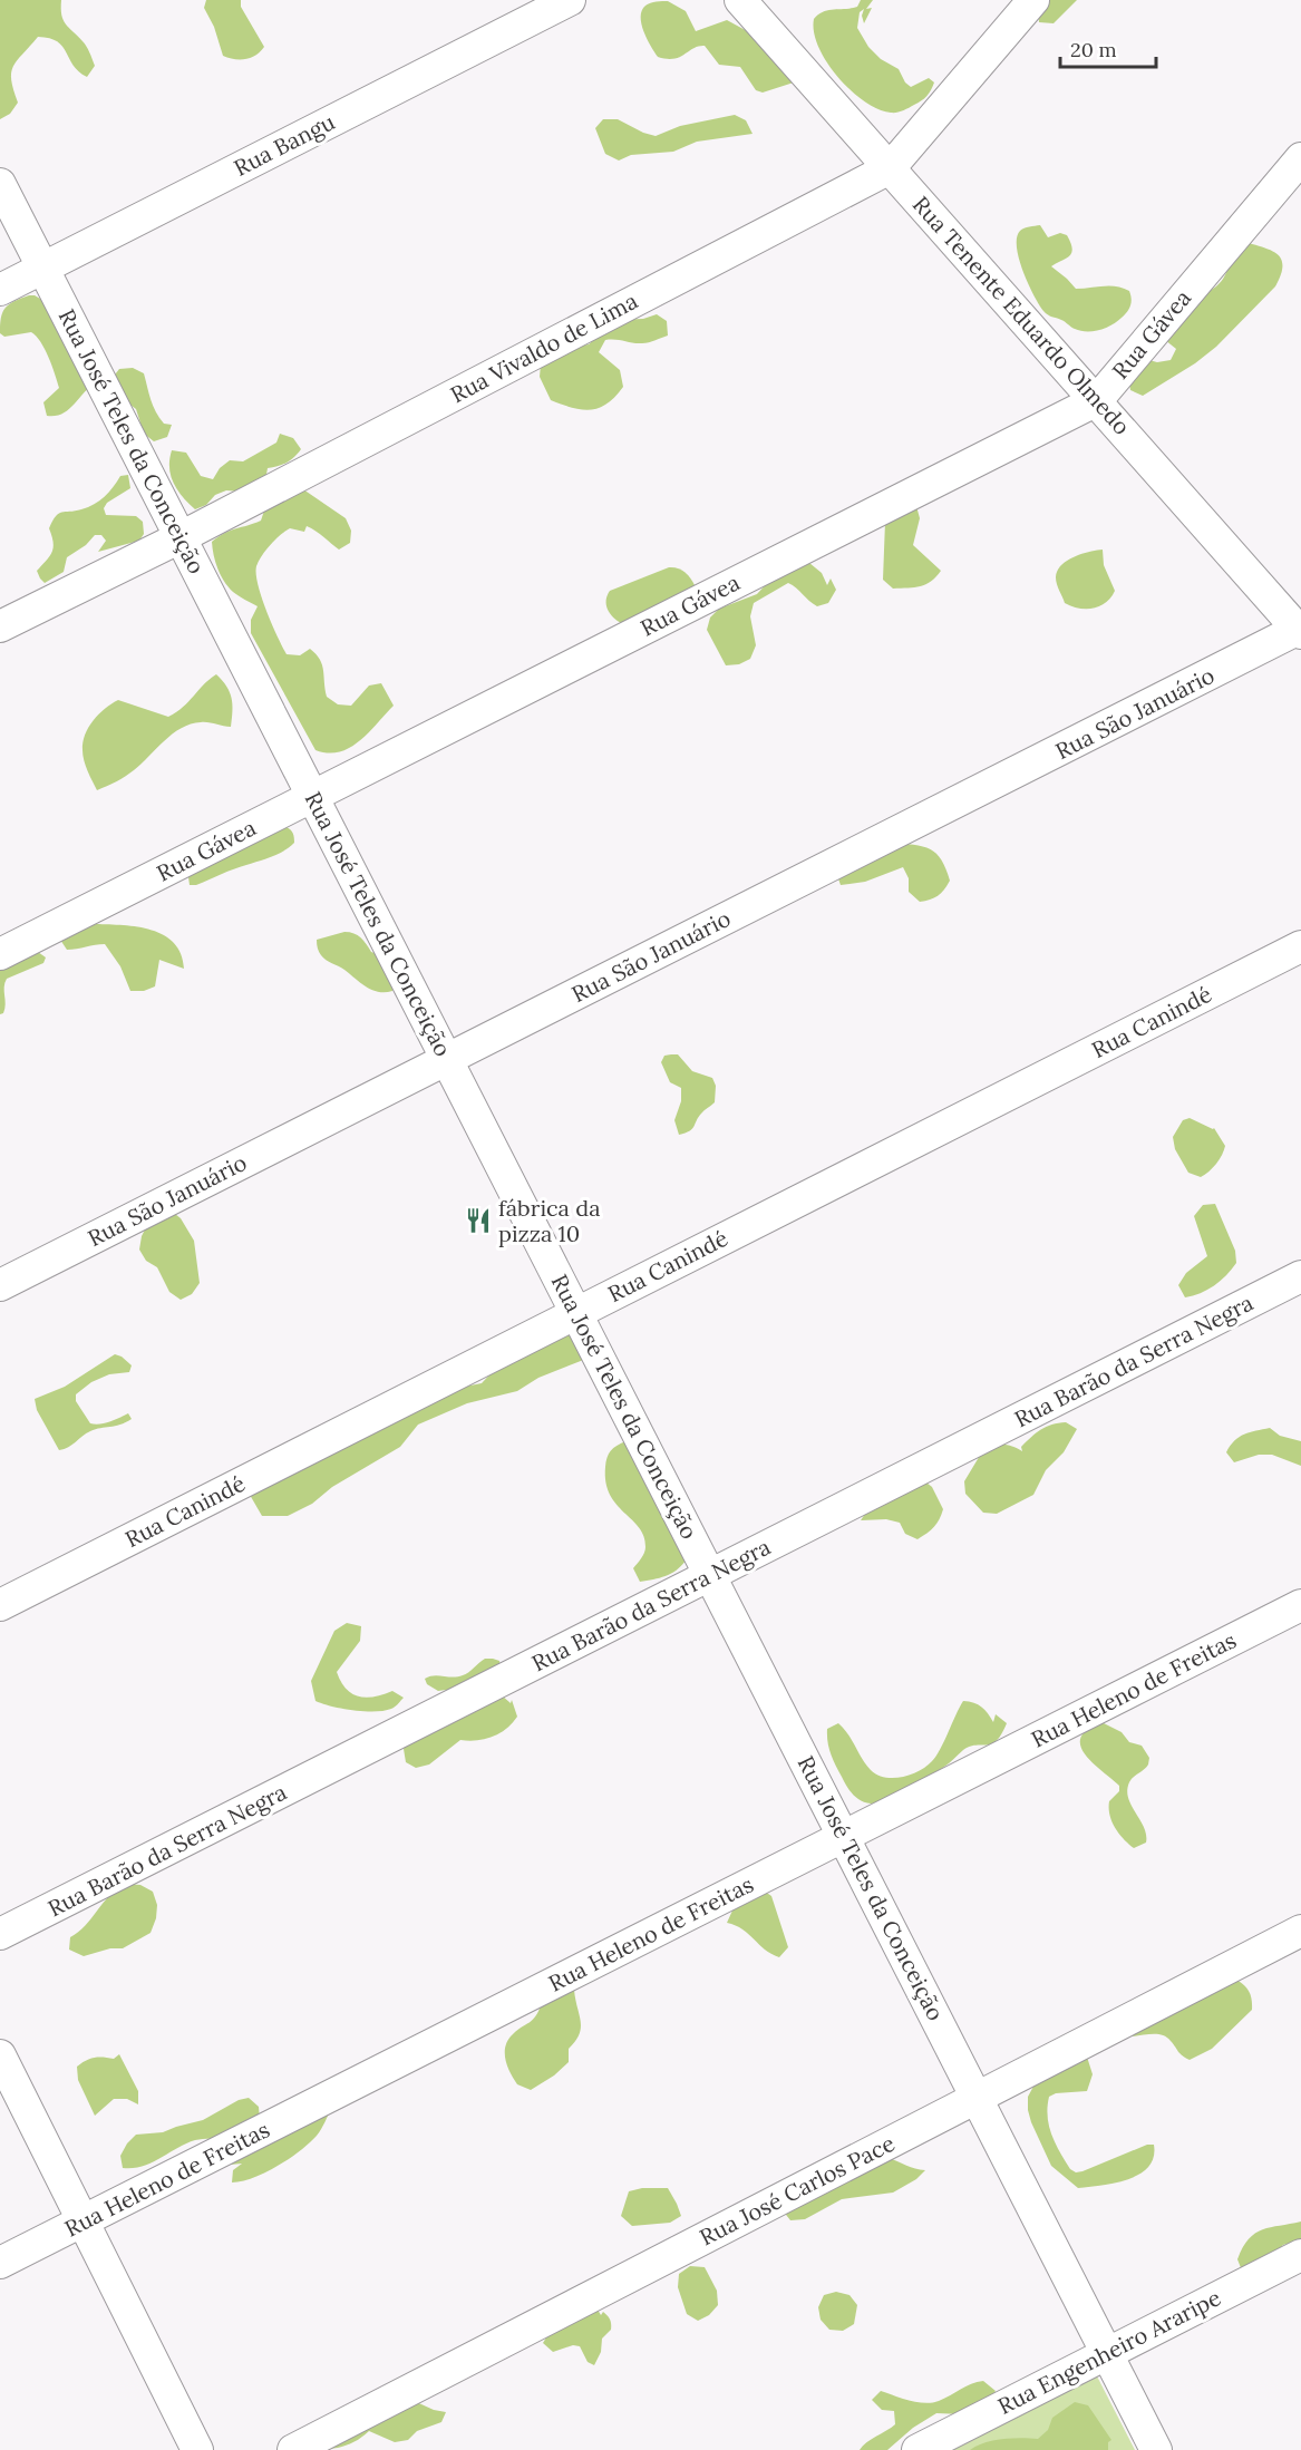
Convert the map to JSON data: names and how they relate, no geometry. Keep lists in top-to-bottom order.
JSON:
{
  "streets": {
    "street": [
      "Rua Bangu",
      "Rua Tenente Eduardo Olmedo",
      "Rua Gávea",
      "Rua Vivaldo de Lima",
      "Rua José Teles da Conceição",
      "Rua São Januário",
      "Rua Canindé",
      "Rua Barão da Serra Negra",
      "Rua Heleno de Freitas",
      "Rua José Carlos Pace",
      "Rua Engenheiro Araripe"
    ]
  },
  "crossings": [
    ["Rua Bangu", "Rua José Teles da Conceição"],
    ["Rua Tenente Eduardo Olmedo", "Rua Gávea"],
    ["Rua Tenente Eduardo Olmedo", "Rua Vivaldo de Lima"],
    ["Rua Tenente Eduardo Olmedo", "Rua São Januário"],
    ["Rua Gávea", "Rua José Teles da Conceição"],
    ["Rua Vivaldo de Lima", "Rua José Teles da Conceição"],
    ["Rua José Teles da Conceição", "Rua São Januário"],
    ["Rua José Teles da Conceição", "Rua Canindé"],
    ["Rua José Teles da Conceição", "Rua Barão da Serra Negra"],
    ["Rua José Teles da Conceição", "Rua Heleno de Freitas"],
    ["Rua José Teles da Conceição", "Rua José Carlos Pace"],
    ["Rua José Teles da Conceição", "Rua Engenheiro Araripe"]
  ],
  "places": {
    "restaurant": ["fábrica da pizza 10"]
  },
  "scale_bar": "20 m"
}
